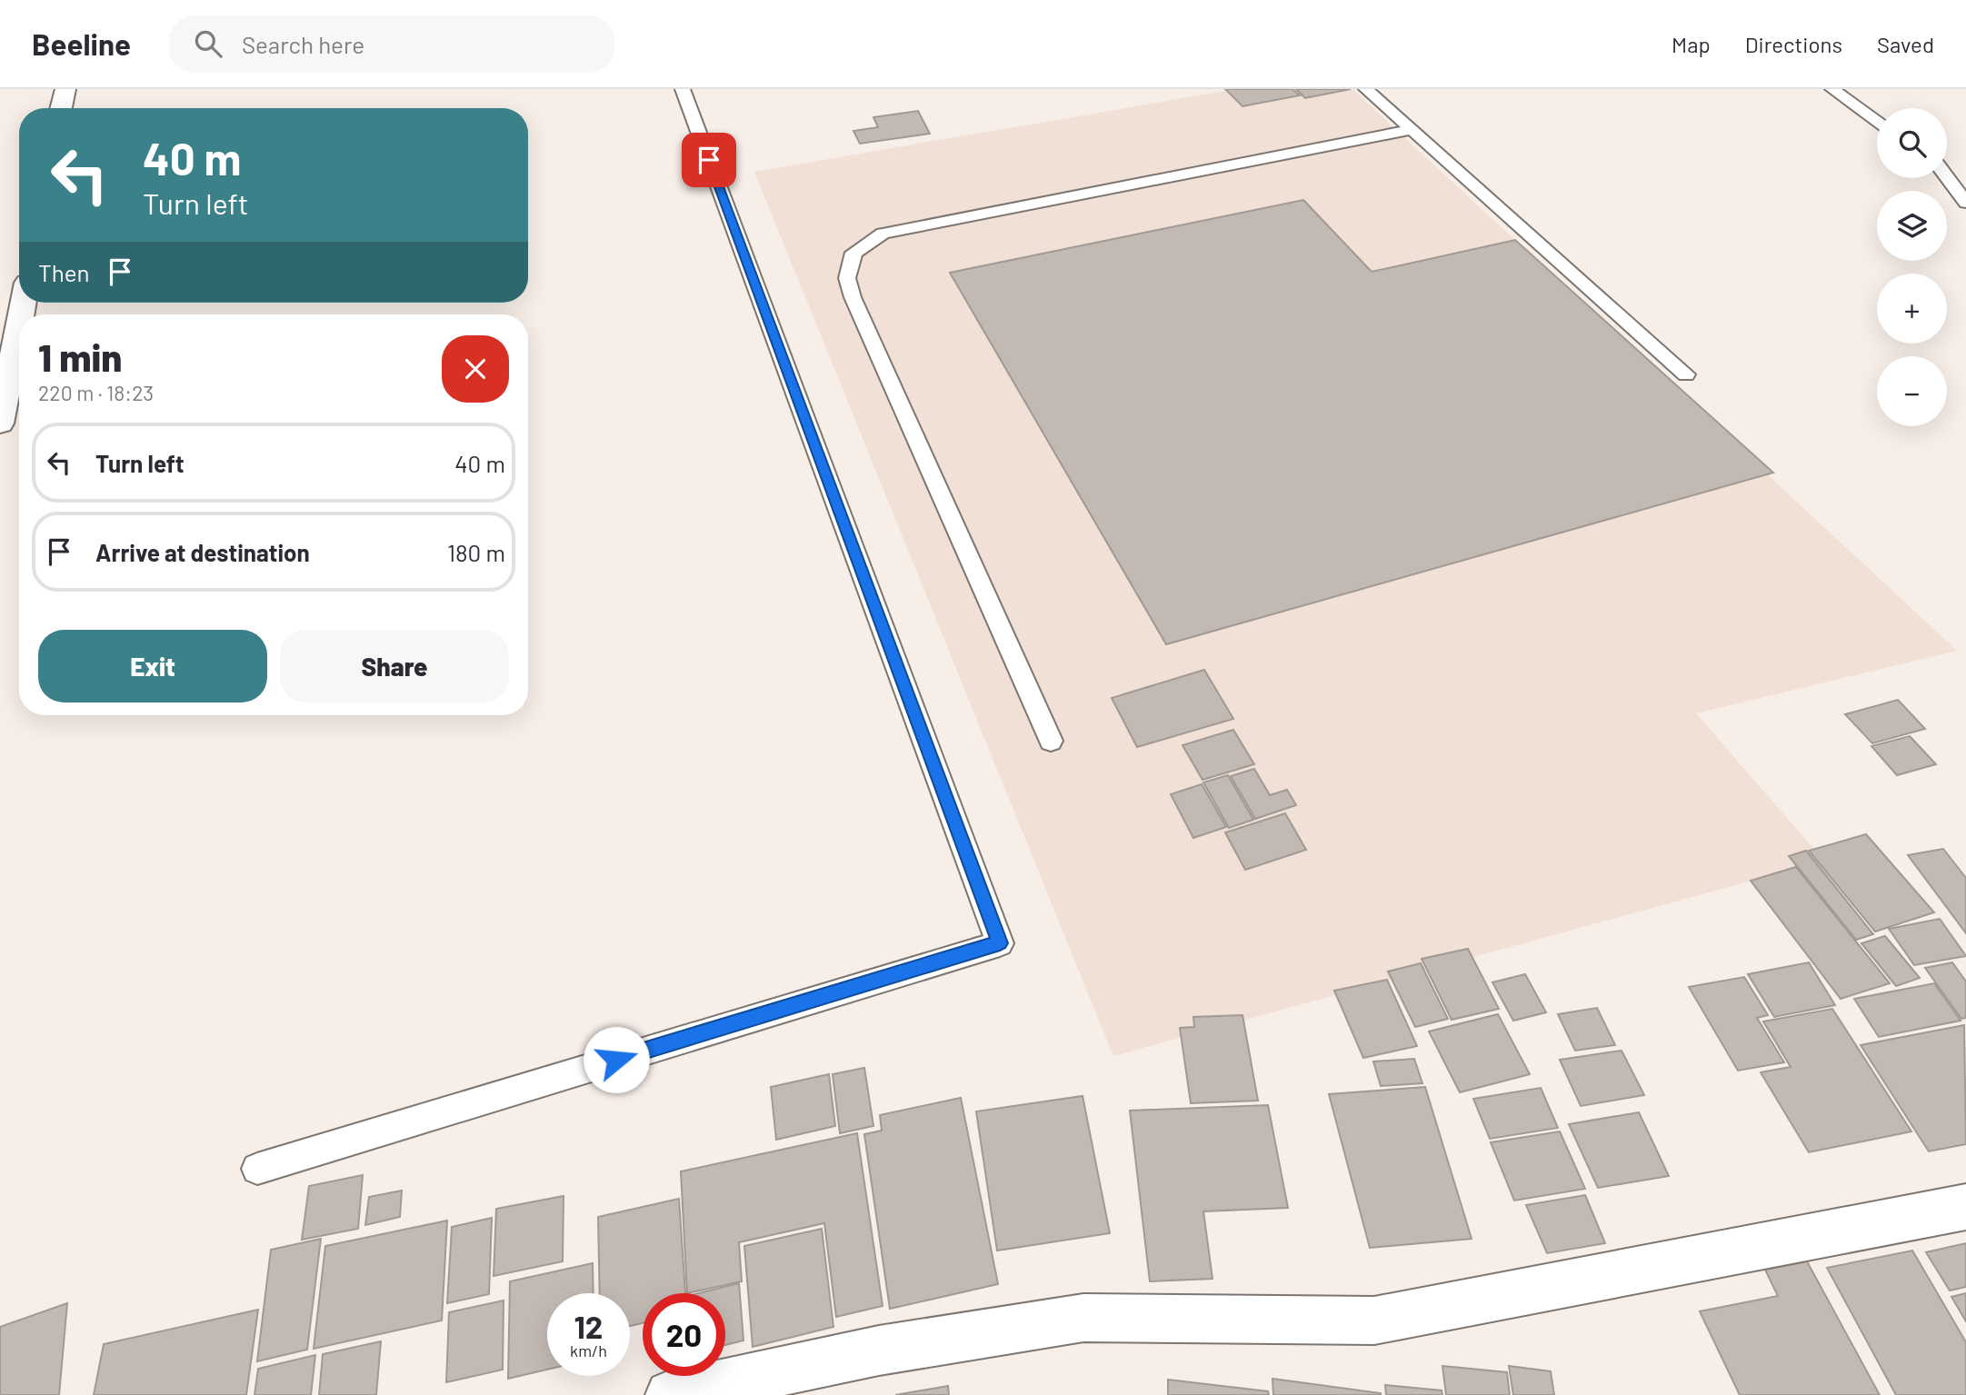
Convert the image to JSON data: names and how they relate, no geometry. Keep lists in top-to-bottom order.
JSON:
{
  "page": {
    "header": "Beeline",
    "search": "Search here",
    "nav": ["Map", "Directions", "Saved"],
    "map_buttons": ["+", "−"],
    "turn": ["40 m", "Turn left"],
    "then": "Then",
    "heading": ["1 min", "220 m · 18:23"],
    "list": [
      {
        "name": "Turn left",
        "value": "40 m"
      },
      {
        "name": "Arrive at destination",
        "value": "180 m"
      }
    ],
    "buttons": ["Exit", "Share"],
    "speed": "12 km/h",
    "limit": "20"
  }
}
